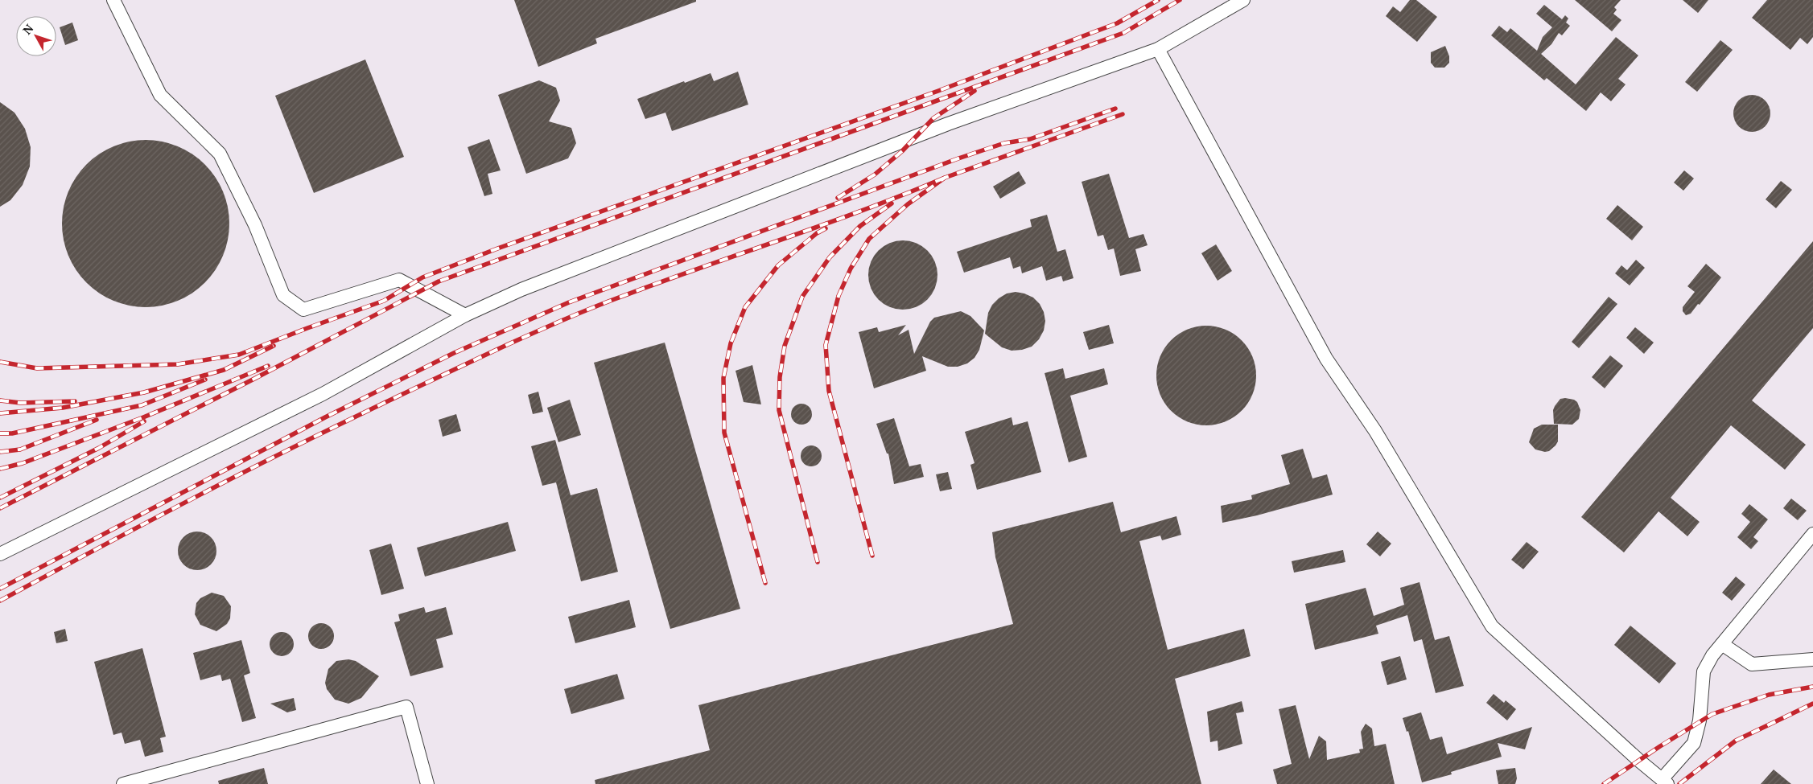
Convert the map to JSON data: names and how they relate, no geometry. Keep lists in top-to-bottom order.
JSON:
{
  "north": "top left"
}
